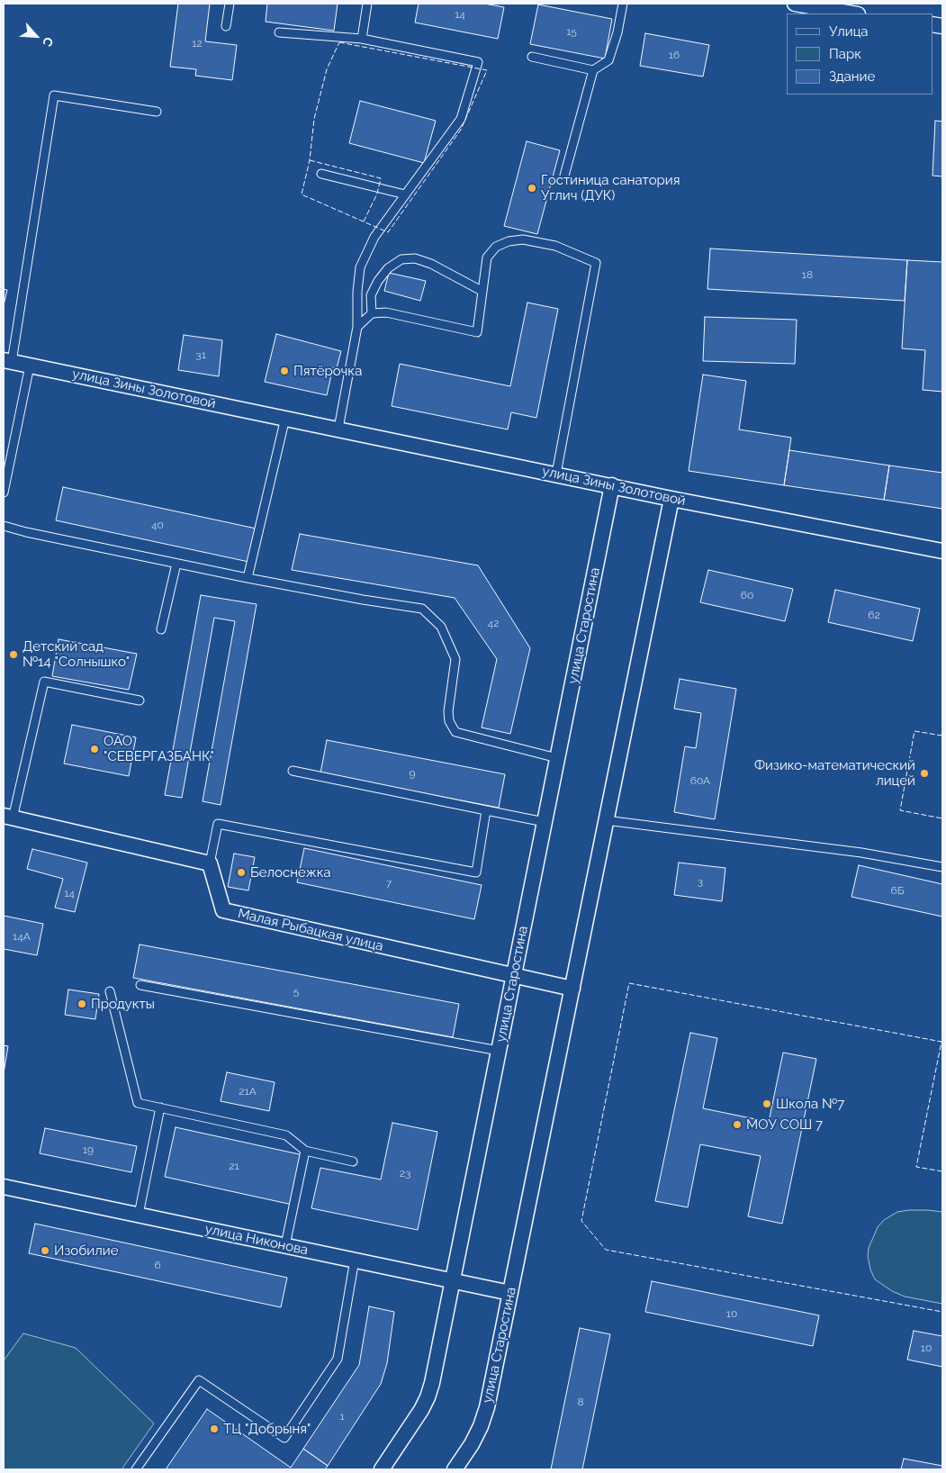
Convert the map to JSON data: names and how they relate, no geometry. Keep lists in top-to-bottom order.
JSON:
{
  "streets": {
    "street": [
      "улица Зины Золотовой",
      "улица Старостина",
      "Малая Рыбацкая улица",
      "улица Никонова"
    ]
  },
  "crossings": [
    ["улица Зины Золотовой", "улица Старостина"],
    ["улица Старостина", "Малая Рыбацкая улица"],
    ["улица Старостина", "улица Никонова"]
  ],
  "places": [
    "Гостиница санатория Углич (ДУК)",
    "Пятёрочка",
    "Детский сад №14 \"Солнышко\"",
    "ОАО \"СЕВЕРГАЗБАНК\"",
    "Физико-математический лицей",
    "Белоснежка",
    "Продукты",
    "Школа №7",
    "МОУ СОШ 7",
    "Изобилие",
    "ТЦ \"Добрыня\""
  ],
  "house_numbers": [
    "14",
    "15",
    "12",
    "16",
    "18",
    "31",
    "40",
    "60",
    "62",
    "42",
    "9",
    "60А",
    "3",
    "7",
    "6Б",
    "14",
    "14А",
    "5",
    "21А",
    "19",
    "21",
    "23",
    "6",
    "10",
    "10",
    "8",
    "1"
  ],
  "legend": ["Улица", "Парк", "Здание"],
  "north": "bottom right"
}
